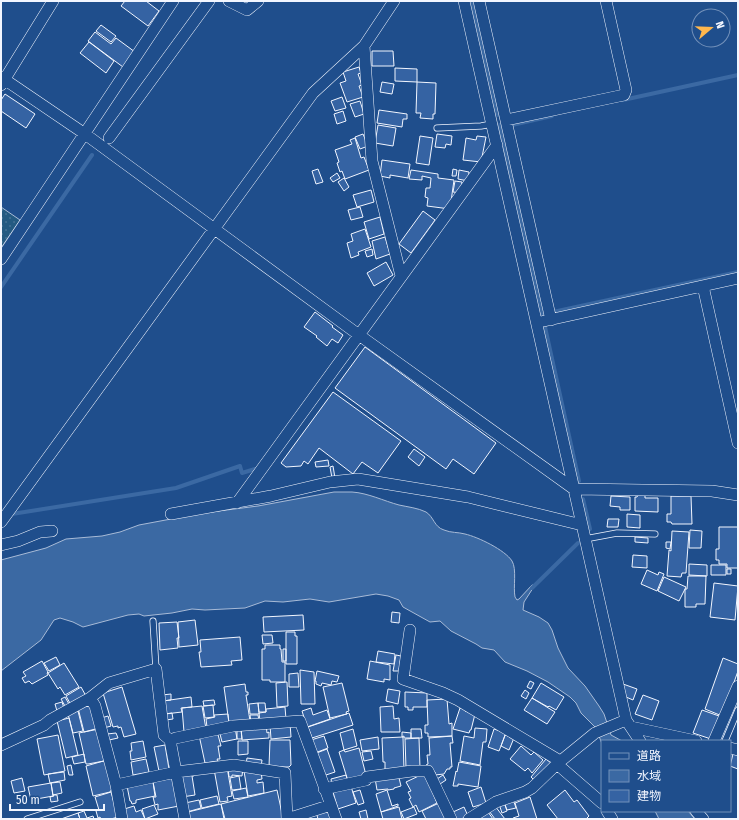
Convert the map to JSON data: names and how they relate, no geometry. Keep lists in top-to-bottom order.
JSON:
{
  "legend": ["道路", "水域", "建物"],
  "scale_bar": "50 m",
  "north": "right"
}
